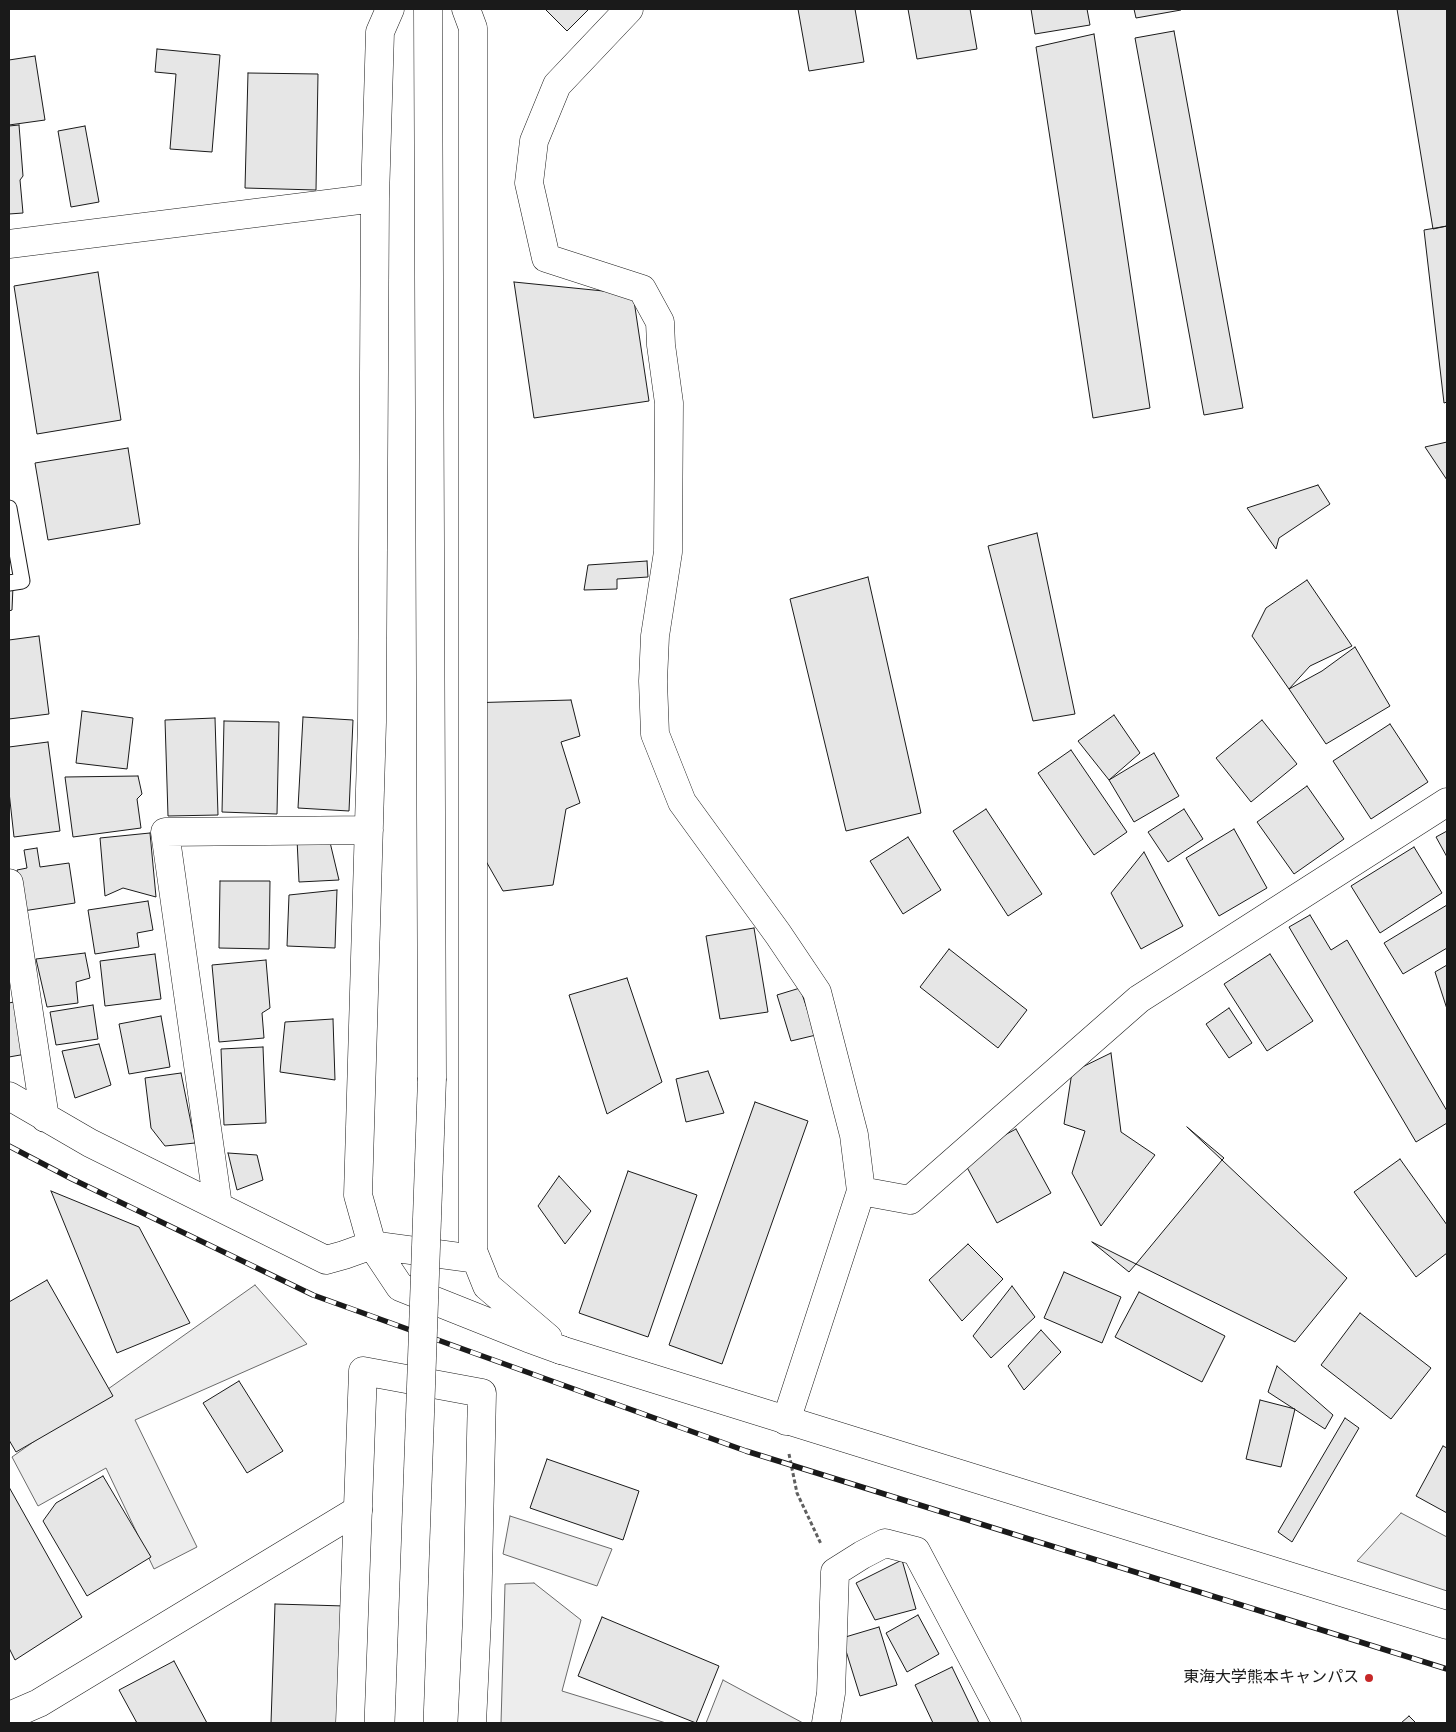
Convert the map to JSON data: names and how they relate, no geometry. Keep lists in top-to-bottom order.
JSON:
{
  "places": ["東海大学熊本キャンパス"]
}
